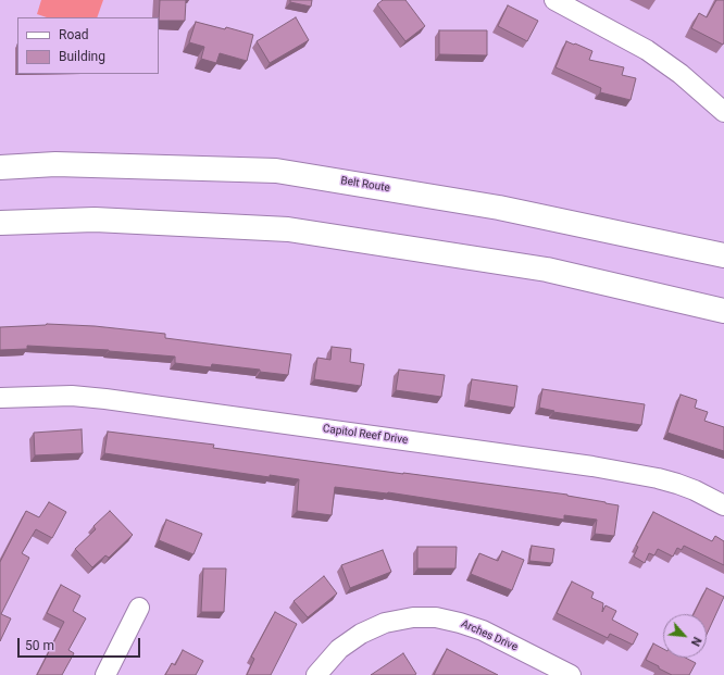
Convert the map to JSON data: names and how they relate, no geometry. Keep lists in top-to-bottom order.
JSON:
{
  "streets": {
    "highway": ["Belt Route"],
    "street": ["Capitol Reef Drive", "Arches Drive"]
  },
  "legend": ["Road", "Building"],
  "scale_bar": "50 m",
  "north": "bottom right"
}
